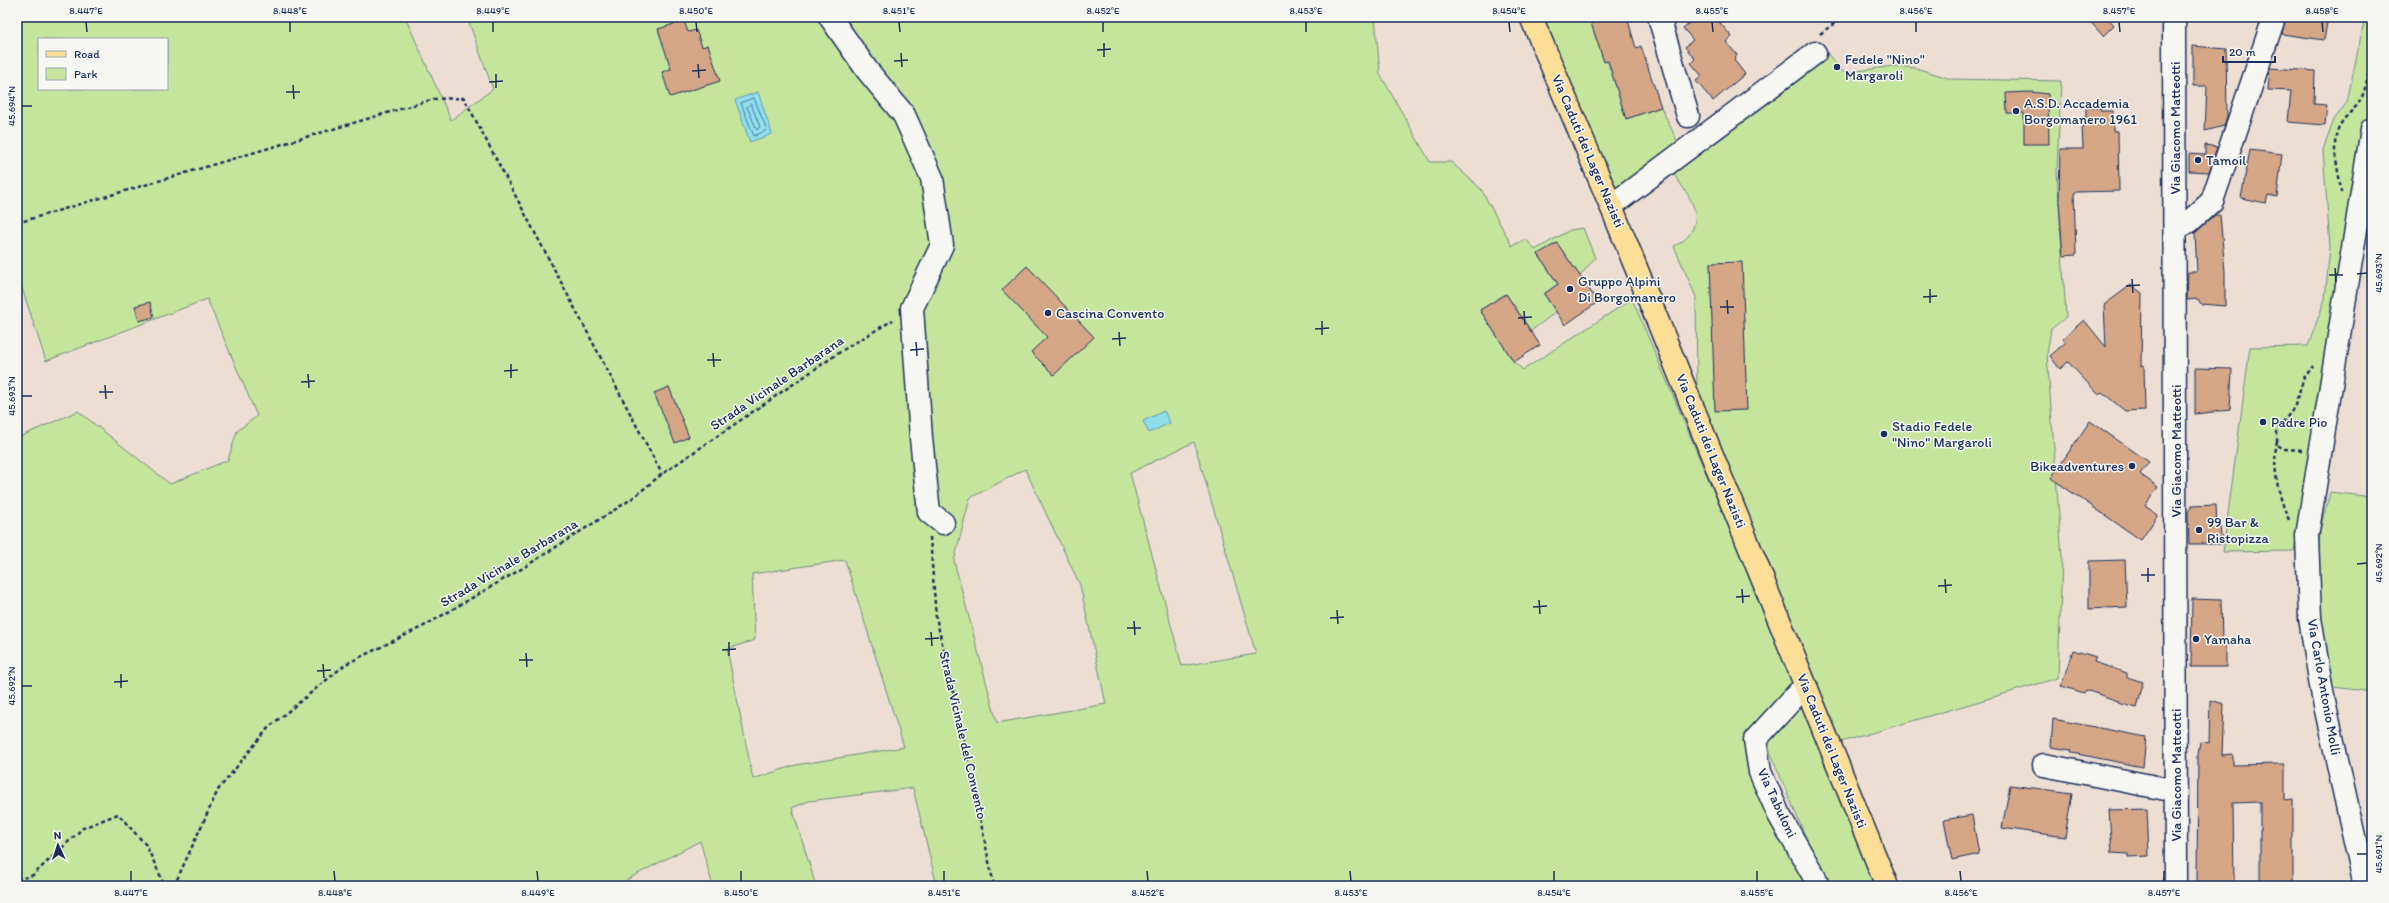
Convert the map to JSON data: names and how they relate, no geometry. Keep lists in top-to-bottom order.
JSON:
{
  "streets": {
    "main road": ["Via Caduti dei Lager Nazisti"],
    "street": ["Via Giacomo Matteotti", "Via Carlo Antonio Molli", "Via Tabuloni"],
    "path": ["Strada Vicinale Barbarana", "Strada Vicinale del Convento"]
  },
  "crossings": [
    ["Via Caduti dei Lager Nazisti", "Via Tabuloni"]
  ],
  "places": [
    "Fedele \"Nino\" Margaroli",
    "A.S.D. Accademia Borgomanero 1961",
    "Tamoil",
    "Gruppo Alpini Di Borgomanero",
    "Cascina Convento",
    "Padre Pio",
    "Stadio Fedele \"Nino\" Margaroli",
    "Bikeadventures",
    "99 Bar & Ristopizza",
    "Yamaha"
  ],
  "legend": ["Road", "Park"],
  "scale_bar": "20 m",
  "north": "top",
  "coordinates": [
    "8.447°E",
    "8.448°E",
    "8.449°E",
    "8.450°E",
    "8.451°E",
    "8.452°E",
    "8.453°E",
    "8.454°E",
    "8.455°E",
    "8.456°E",
    "8.457°E",
    "8.458°E",
    "45.694°N",
    "45.693°N",
    "45.692°N",
    "45.691°N"
  ]
}
